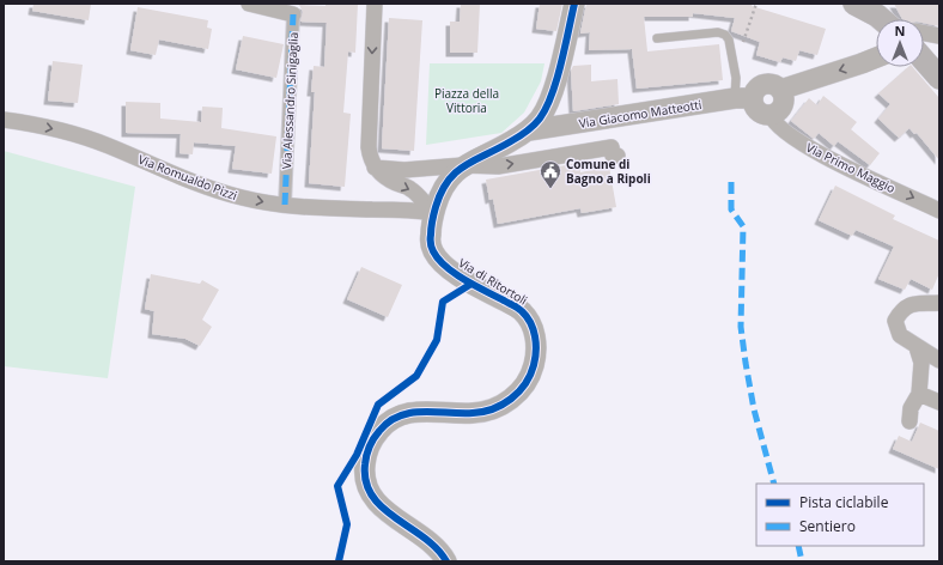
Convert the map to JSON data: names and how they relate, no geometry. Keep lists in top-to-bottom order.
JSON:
{
  "streets": {
    "street": [
      "Via Alessandro Sinigaglia",
      "Via Giacomo Matteotti",
      "Via Primo Maggio",
      "Via Romualdo Pizzi",
      "Via di Ritortoli"
    ]
  },
  "crossings": [
    ["Via Alessandro Sinigaglia", "Via Romualdo Pizzi"],
    ["Via Giacomo Matteotti", "Via Primo Maggio"],
    ["Via Romualdo Pizzi", "Via di Ritortoli"]
  ],
  "one_way": ["Via Primo Maggio", "Via Romualdo Pizzi"],
  "parks": ["Piazza della Vittoria"],
  "places": {
    "public building": ["Comune di Bagno a Ripoli"]
  },
  "legend": ["Pista ciclabile", "Sentiero"],
  "north": "top"
}
